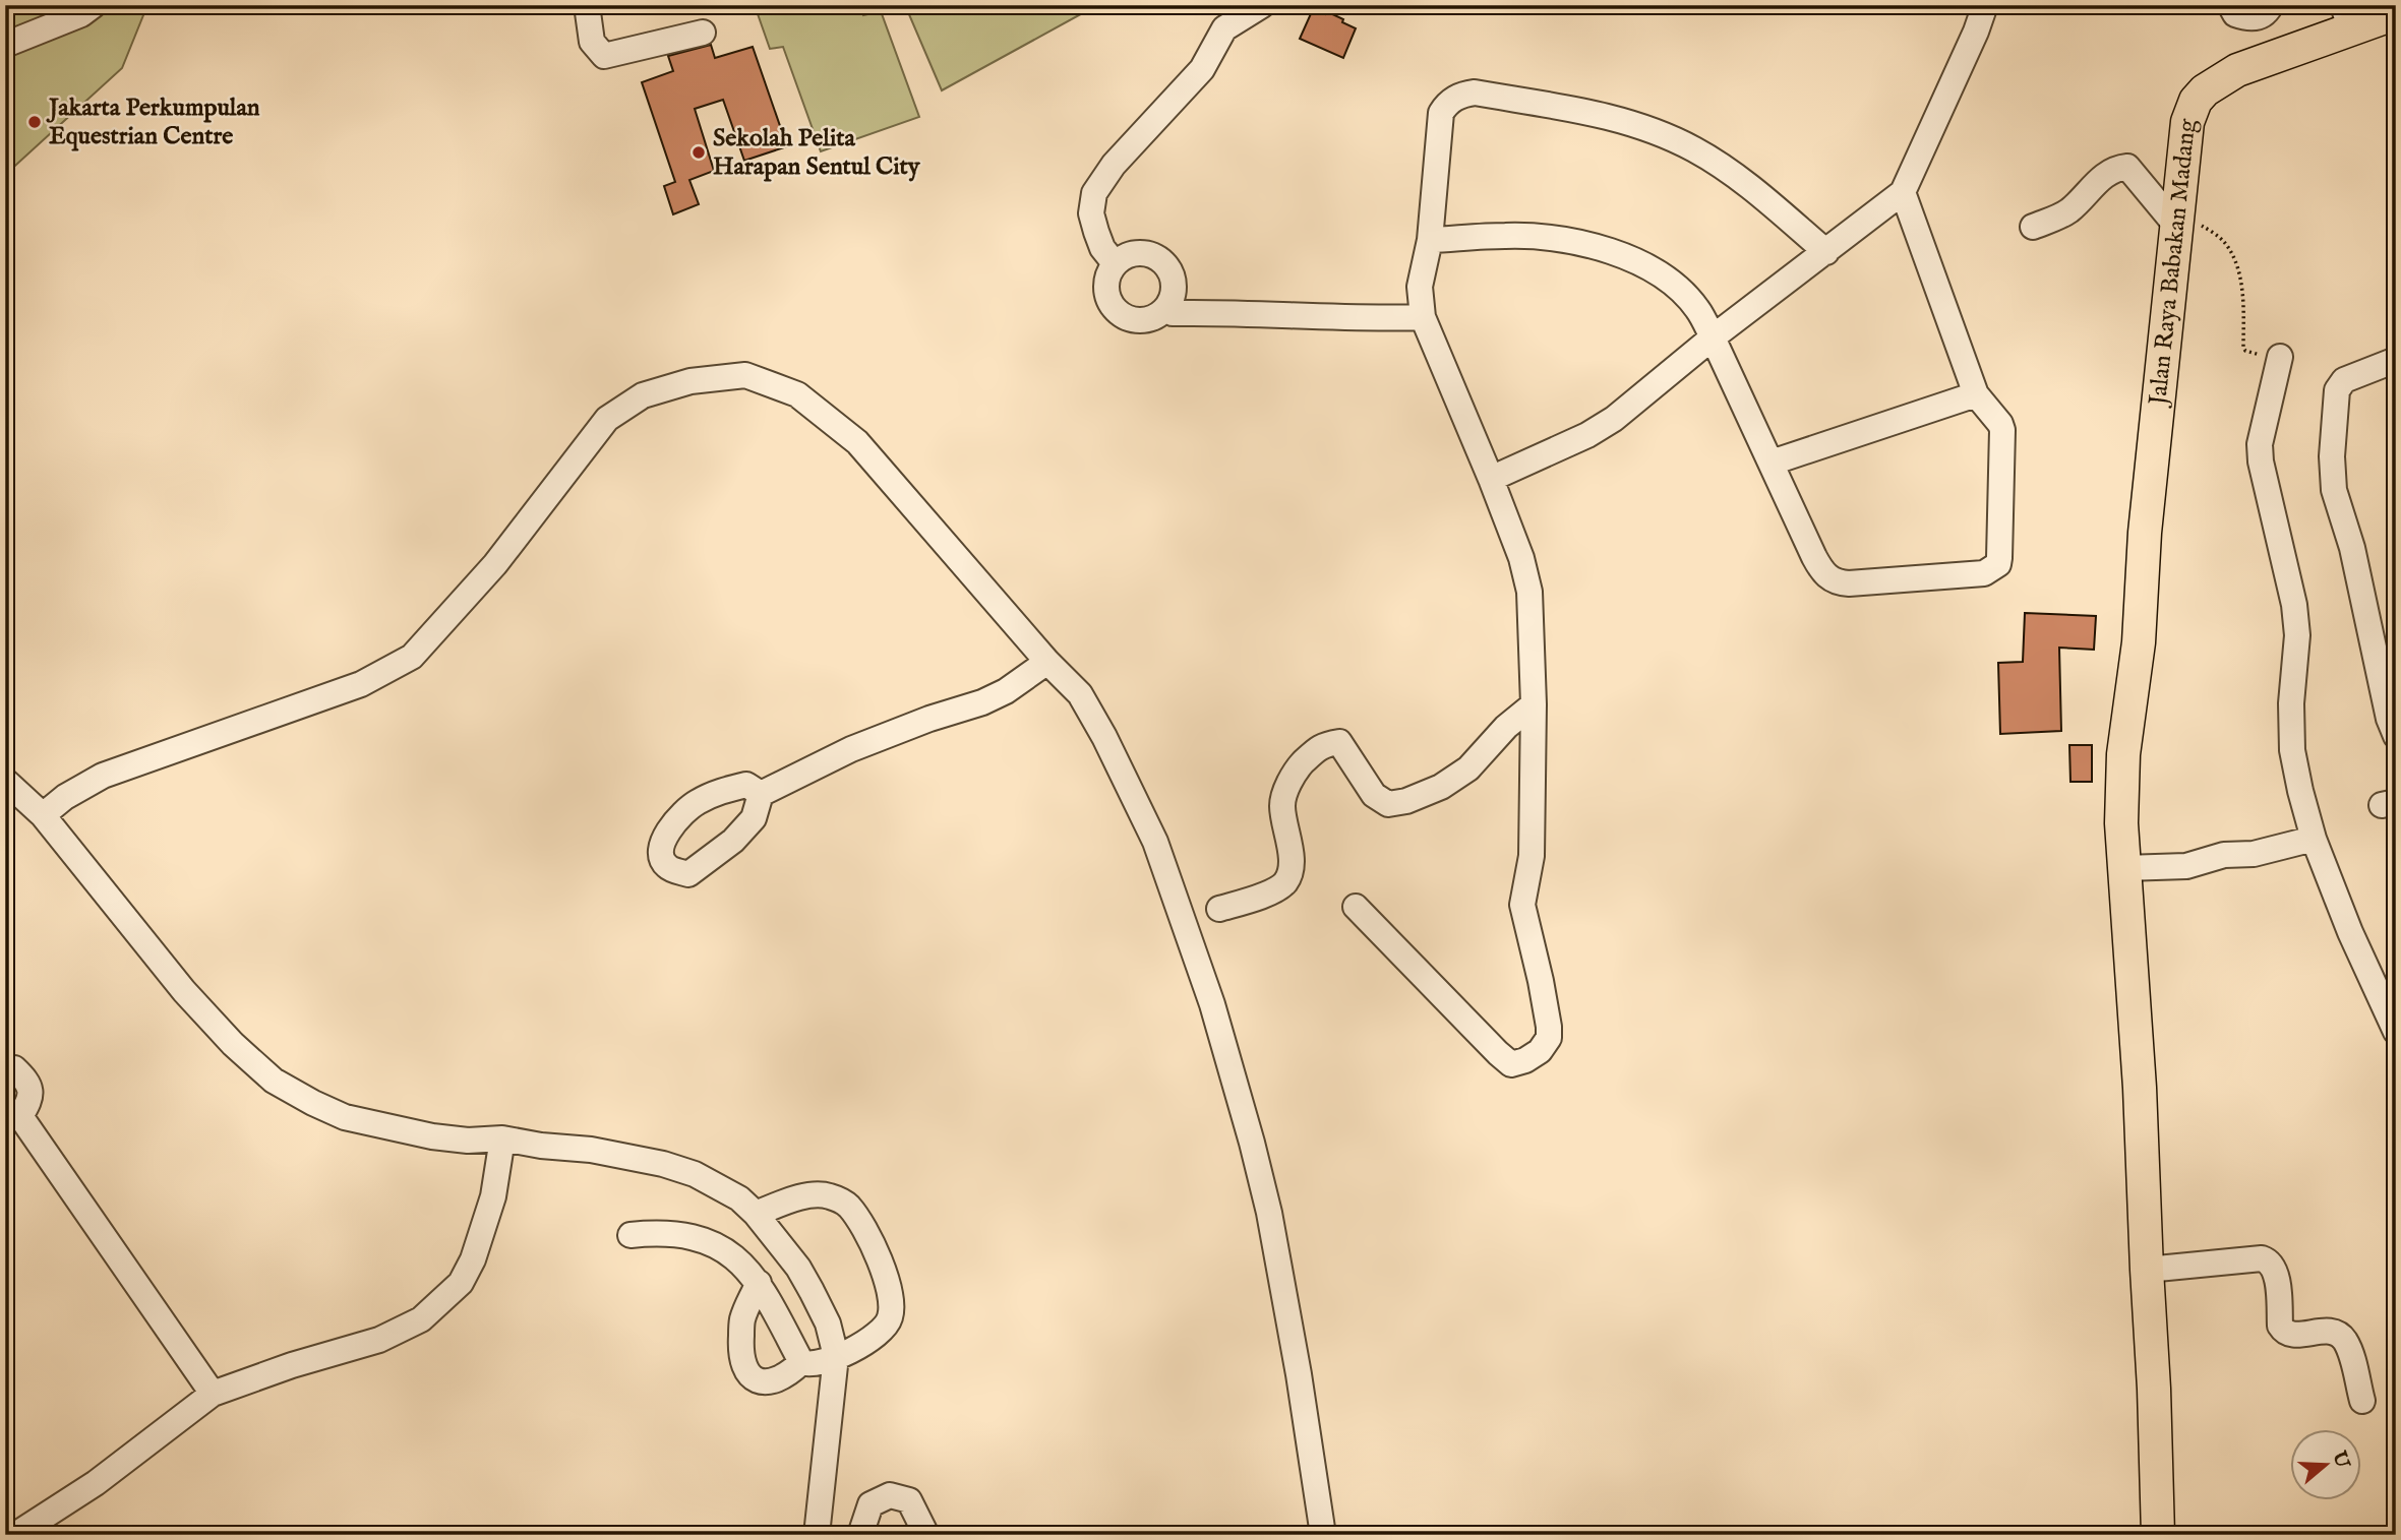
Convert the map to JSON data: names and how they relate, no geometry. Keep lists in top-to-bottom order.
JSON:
{
  "streets": {
    "main road": ["Jalan Raya Babakan Madang"]
  },
  "places": ["Jakarta Perkumpulan Equestrian Centre", "Sekolah Pelita Harapan Sentul City"],
  "north": "right"
}
